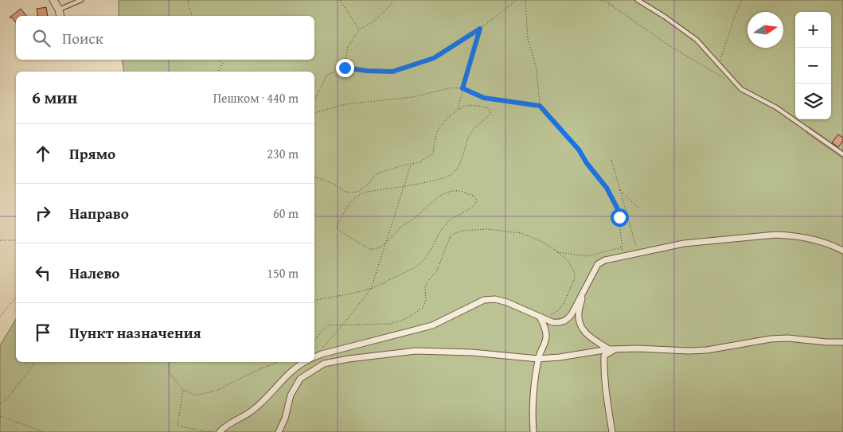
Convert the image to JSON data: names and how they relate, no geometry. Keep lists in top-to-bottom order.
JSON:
{
  "north": "right",
  "page": {
    "map_buttons": ["+", "−"],
    "search": "Поиск",
    "heading": ["6 мин", "Пешком · 440 m"],
    "list": [
      ["Прямо", "230 m"],
      ["Направо", "60 m"],
      ["Налево", "150 m"],
      "Пункт назначения"
    ]
  }
}
